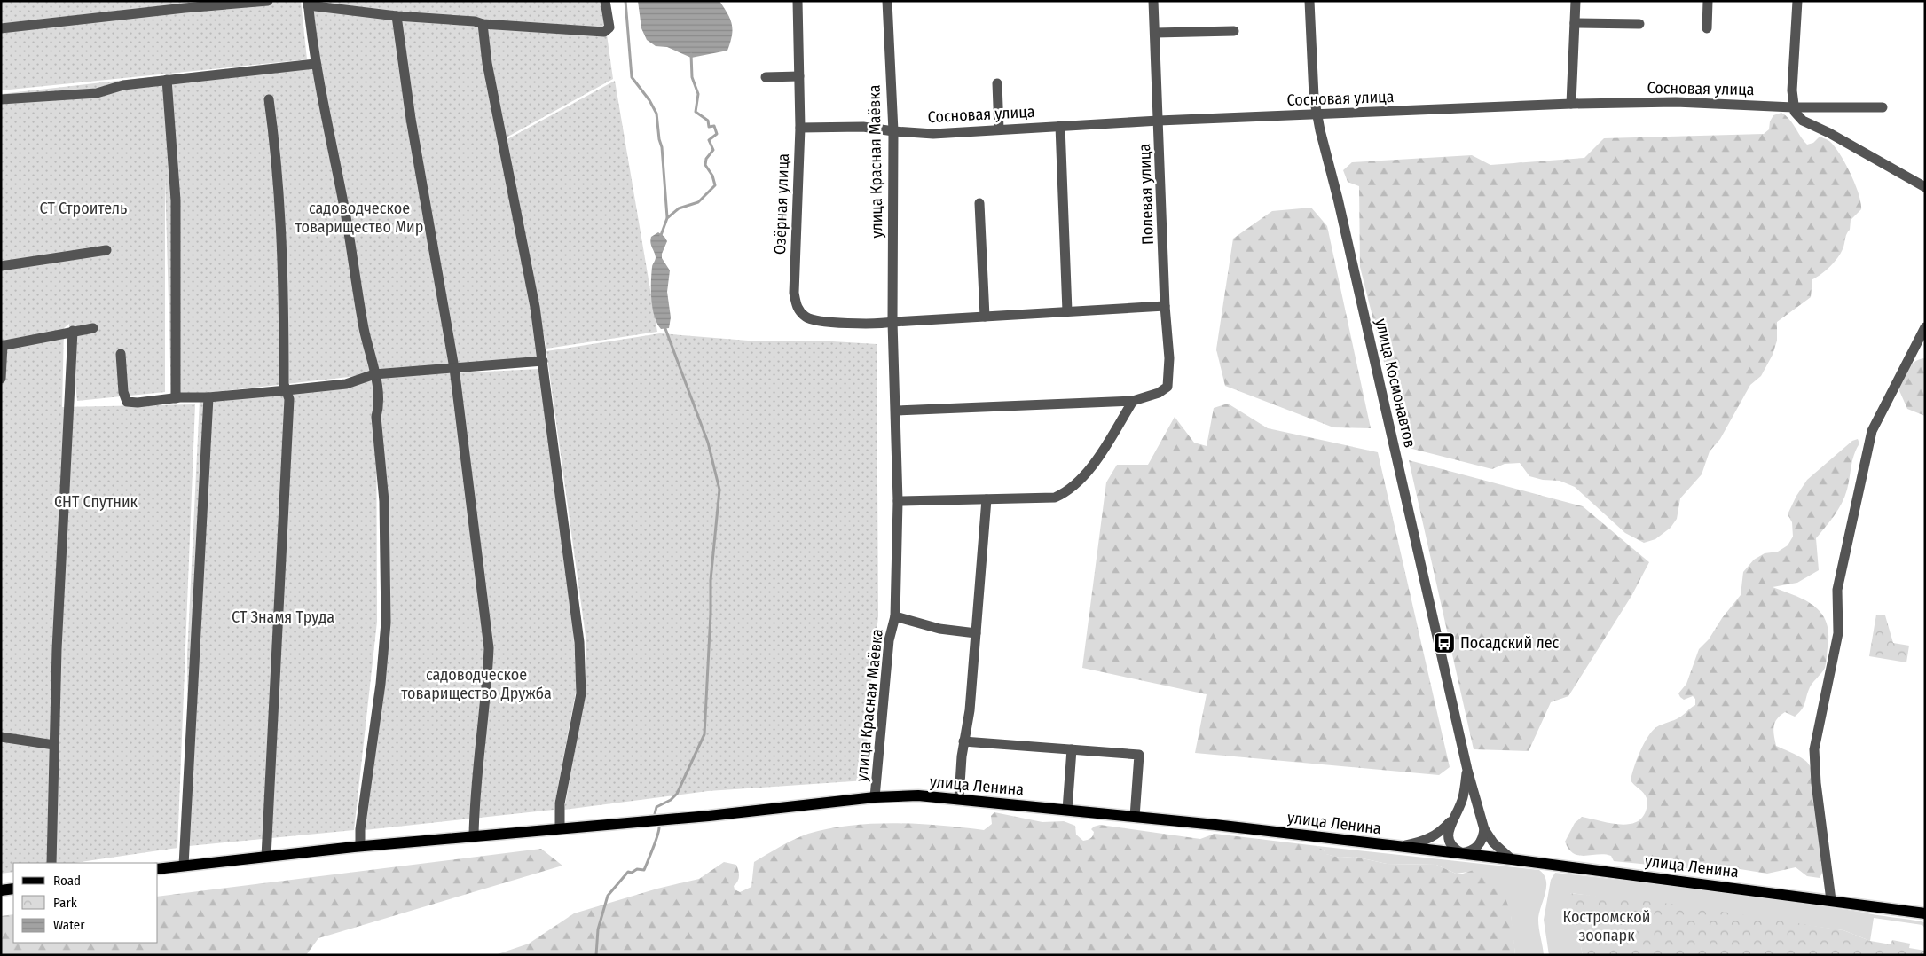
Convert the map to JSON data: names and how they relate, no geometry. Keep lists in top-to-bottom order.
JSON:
{
  "streets": {
    "main road": ["улица Ленина"],
    "street": [
      "Сосновая улица",
      "улица Красная Маёвка",
      "Полевая улица",
      "Озёрная улица",
      "улица Космонавтов"
    ]
  },
  "crossings": [
    ["Сосновая улица", "улица Красная Маёвка"],
    ["Сосновая улица", "Полевая улица"],
    ["Сосновая улица", "Озёрная улица"],
    ["Сосновая улица", "улица Космонавтов"],
    ["улица Красная Маёвка", "Озёрная улица"],
    ["улица Красная Маёвка", "улица Ленина"]
  ],
  "parks": [
    "СТ Строитель",
    "садоводческое товарищество Мир",
    "СНТ Спутник",
    "СТ Знамя Труда",
    "садоводческое товарищество Дружба",
    "Костромской зоопарк"
  ],
  "places": {
    "bus stop": ["Посадский лес"]
  },
  "legend": ["Road", "Park", "Water"]
}
